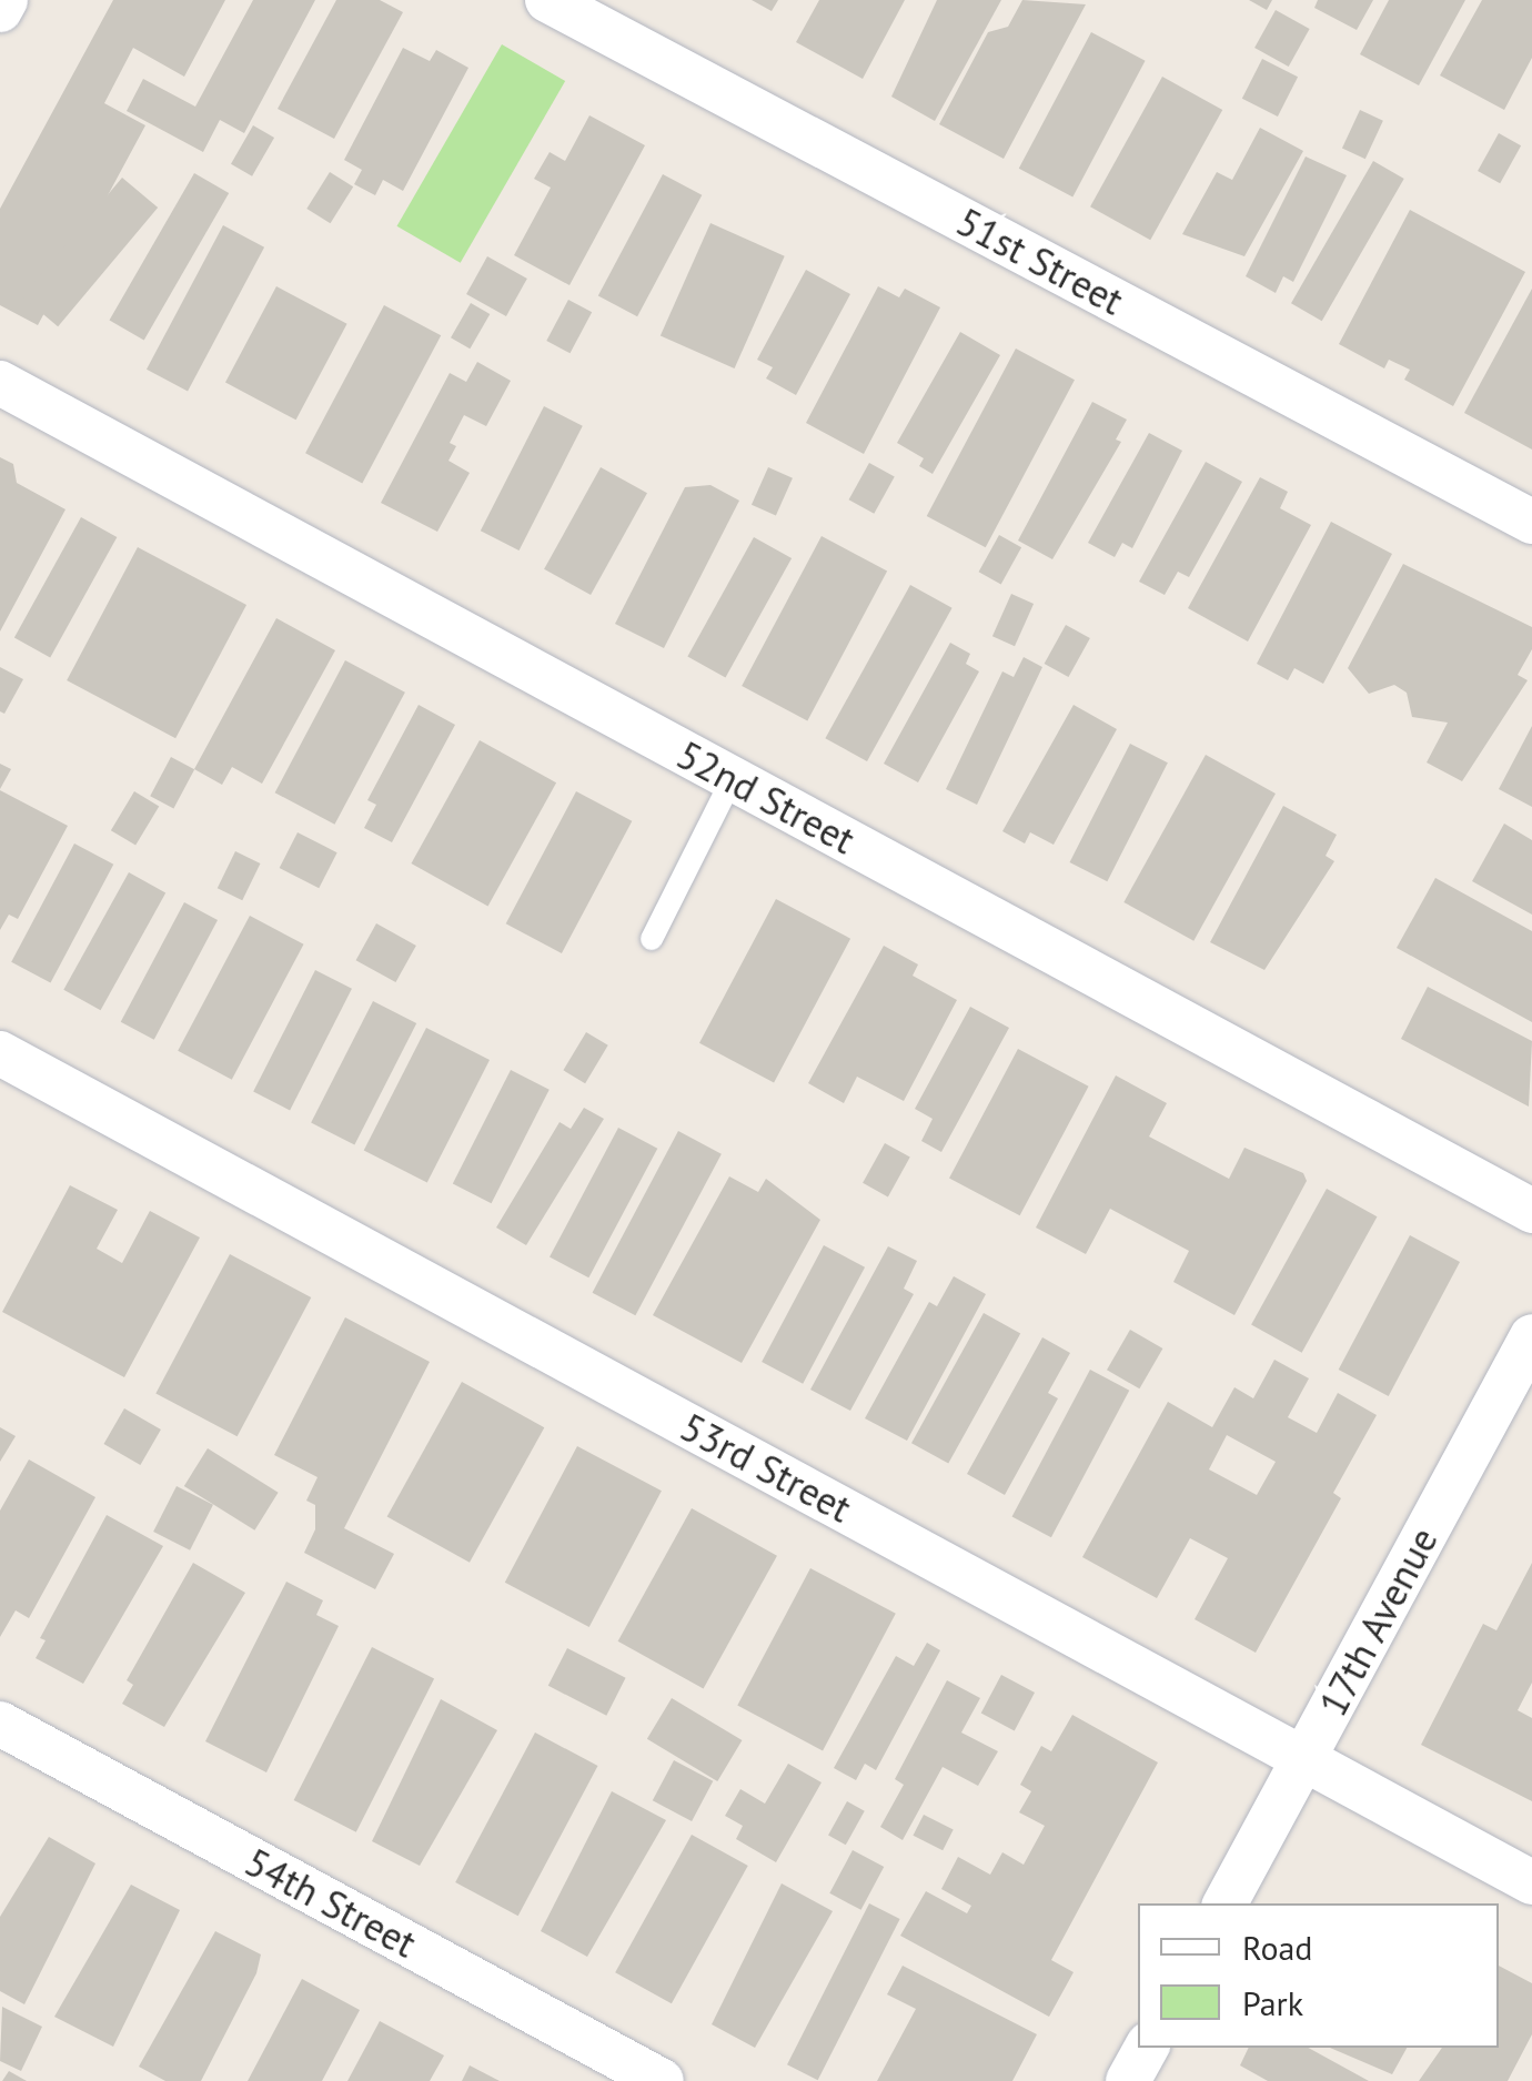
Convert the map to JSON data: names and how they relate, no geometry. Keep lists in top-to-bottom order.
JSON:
{
  "streets": {
    "street": [
      "51st Street",
      "52nd Street",
      "53rd Street",
      "17th Avenue",
      "54th Street"
    ]
  },
  "crossings": [
    ["53rd Street", "17th Avenue"]
  ],
  "legend": ["Road", "Park"]
}
